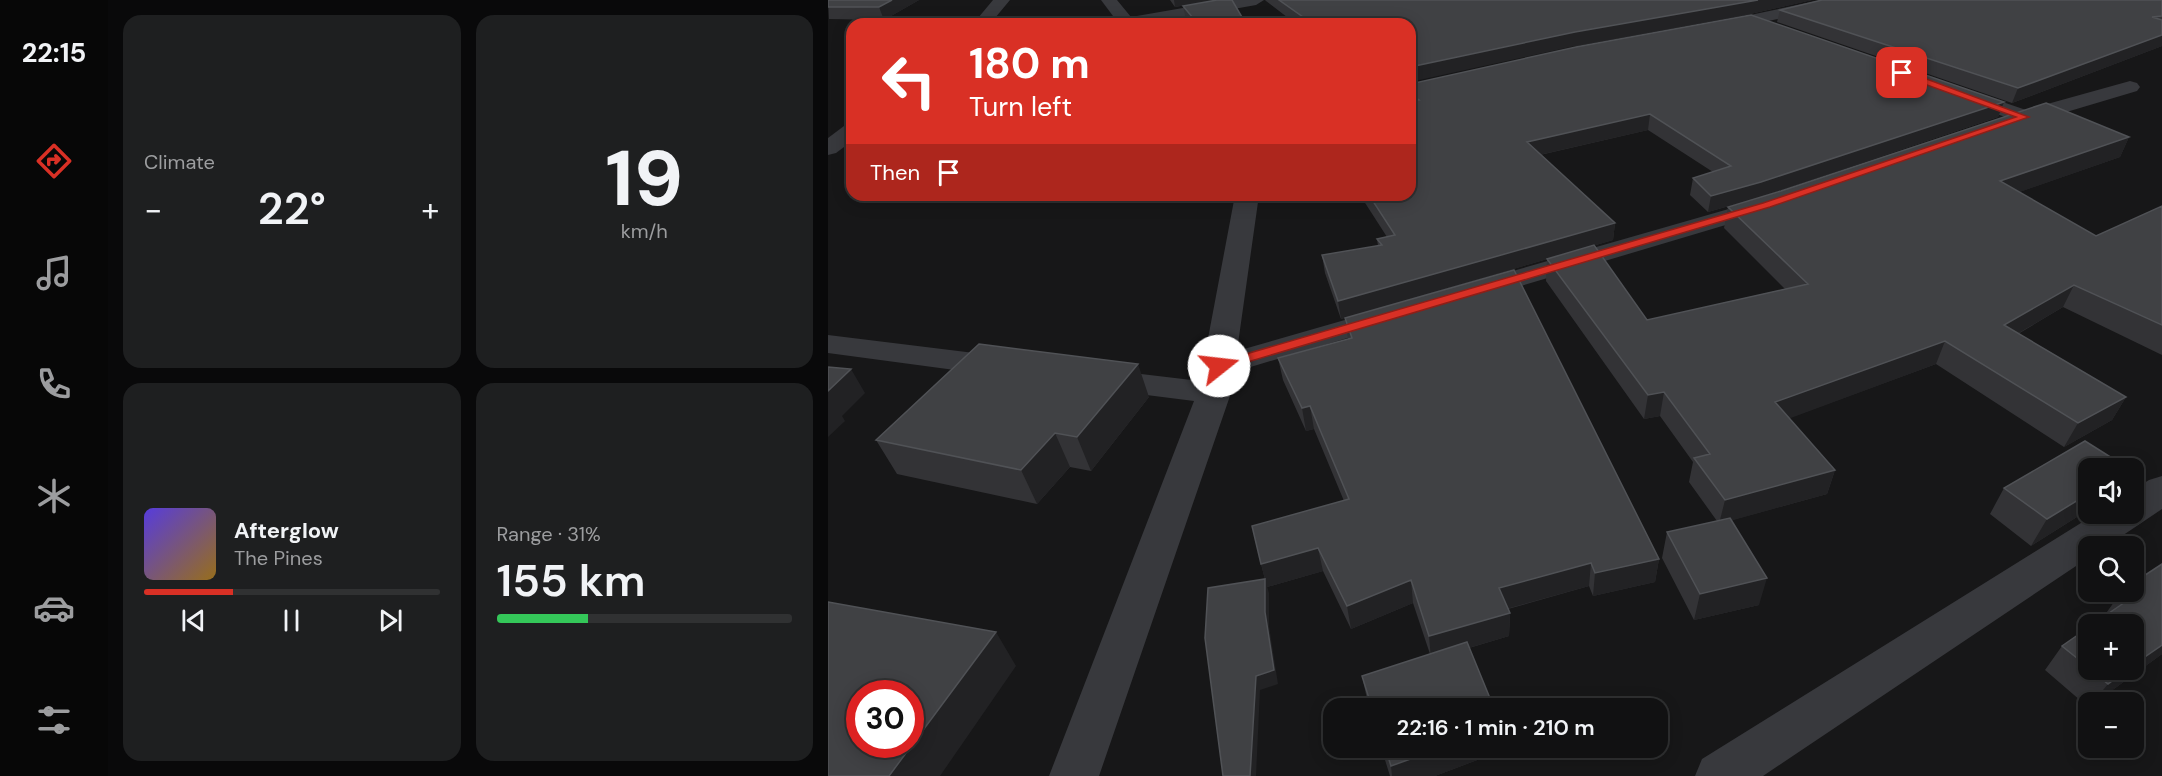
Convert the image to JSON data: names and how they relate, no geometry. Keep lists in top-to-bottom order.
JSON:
{
  "page": {
    "tabs": "22:15",
    "tile": [
      "Climate",
      ["19", "km/h"],
      ["Range · 31%", "155 km"]
    ],
    "turn": ["180 m", "Turn left"],
    "then": "Then",
    "heat": ["−", "22°", "+"],
    "map_buttons": ["+", "−"],
    "song": ["Afterglow", "The Pines"],
    "limit": "30",
    "trip": "22:16 · 1 min · 210 m"
  }
}
